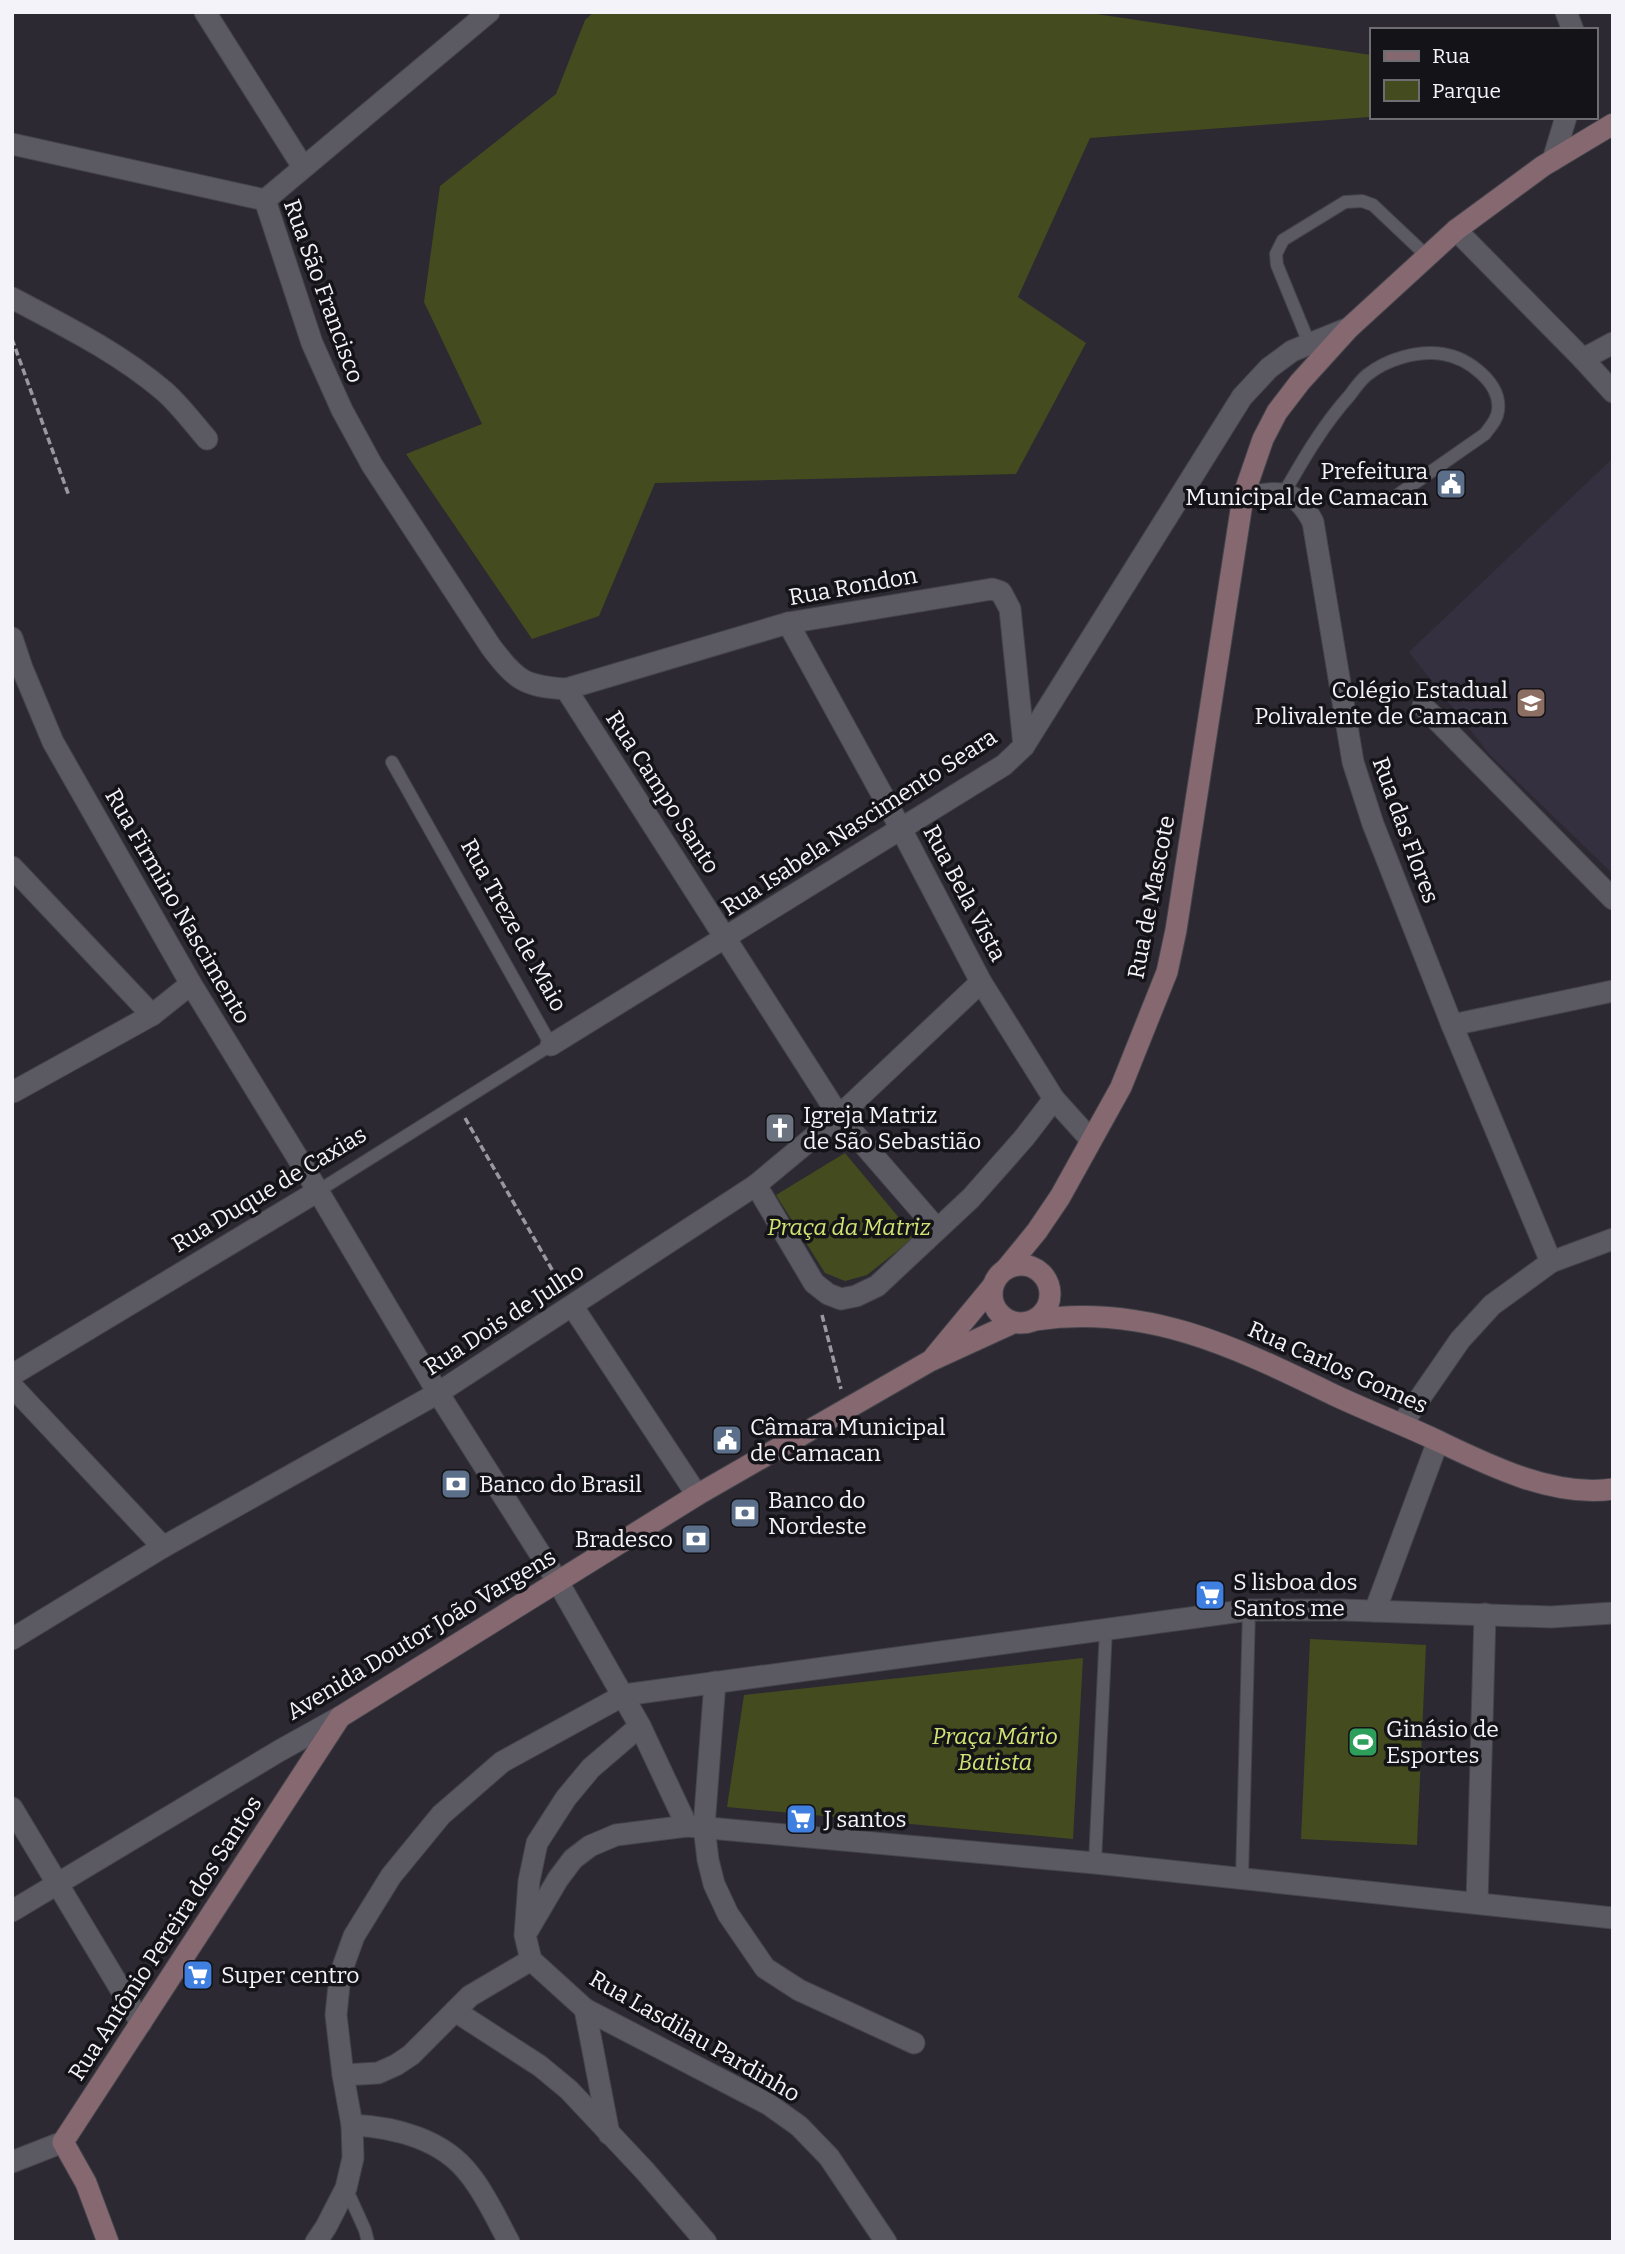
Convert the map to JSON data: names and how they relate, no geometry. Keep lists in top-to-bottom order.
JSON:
{
  "streets": {
    "main road": [
      "Rua de Mascote",
      "Rua Carlos Gomes",
      "Avenida Doutor João Vargens",
      "Rua Antônio Pereira dos Santos"
    ],
    "street": [
      "Rua São Francisco",
      "Rua Rondon",
      "Rua Campo Santo",
      "Rua Isabela Nascimento Seara",
      "Rua das Flores",
      "Rua Bela Vista",
      "Rua Firmino Nascimento",
      "Rua Treze de Maio",
      "Rua Duque de Caxias",
      "Rua Dois de Julho",
      "Rua Lasdilau Pardinho"
    ]
  },
  "crossings": [
    ["Rua São Francisco", "Rua Rondon"],
    ["Rua São Francisco", "Rua Campo Santo"],
    ["Rua Rondon", "Rua Campo Santo"],
    ["Rua Rondon", "Rua Isabela Nascimento Seara"],
    ["Rua Rondon", "Rua Bela Vista"],
    ["Rua Campo Santo", "Rua Isabela Nascimento Seara"],
    ["Rua Campo Santo", "Rua Treze de Maio"],
    ["Rua Campo Santo", "Rua Dois de Julho"],
    ["Rua Isabela Nascimento Seara", "Rua Bela Vista"],
    ["Rua Isabela Nascimento Seara", "Rua de Mascote"],
    ["Rua Isabela Nascimento Seara", "Rua Treze de Maio"],
    ["Rua Bela Vista", "Rua de Mascote"],
    ["Rua Bela Vista", "Rua Dois de Julho"],
    ["Rua de Mascote", "Rua Carlos Gomes"],
    ["Rua de Mascote", "Avenida Doutor João Vargens"],
    ["Rua Firmino Nascimento", "Rua Duque de Caxias"],
    ["Rua Firmino Nascimento", "Rua Dois de Julho"],
    ["Rua Firmino Nascimento", "Avenida Doutor João Vargens"],
    ["Rua Treze de Maio", "Rua Duque de Caxias"],
    ["Rua Carlos Gomes", "Avenida Doutor João Vargens"],
    ["Avenida Doutor João Vargens", "Rua Antônio Pereira dos Santos"]
  ],
  "parks": ["Praça da Matriz", "Praça Mário Batista"],
  "places": {
    "public building": ["Prefeitura Municipal de Camacan", "Câmara Municipal de Camacan"],
    "school or university": ["Colégio Estadual Polivalente de Camacan"],
    "church": ["Igreja Matriz de São Sebastião"],
    "bank": ["Banco do Brasil", "Banco do Nordeste", "Bradesco"],
    "supermarket": ["S lisboa dos Santos me", "J santos", "Super centro"],
    "sports": ["Ginásio de Esportes"]
  },
  "legend": ["Rua", "Parque"]
}
